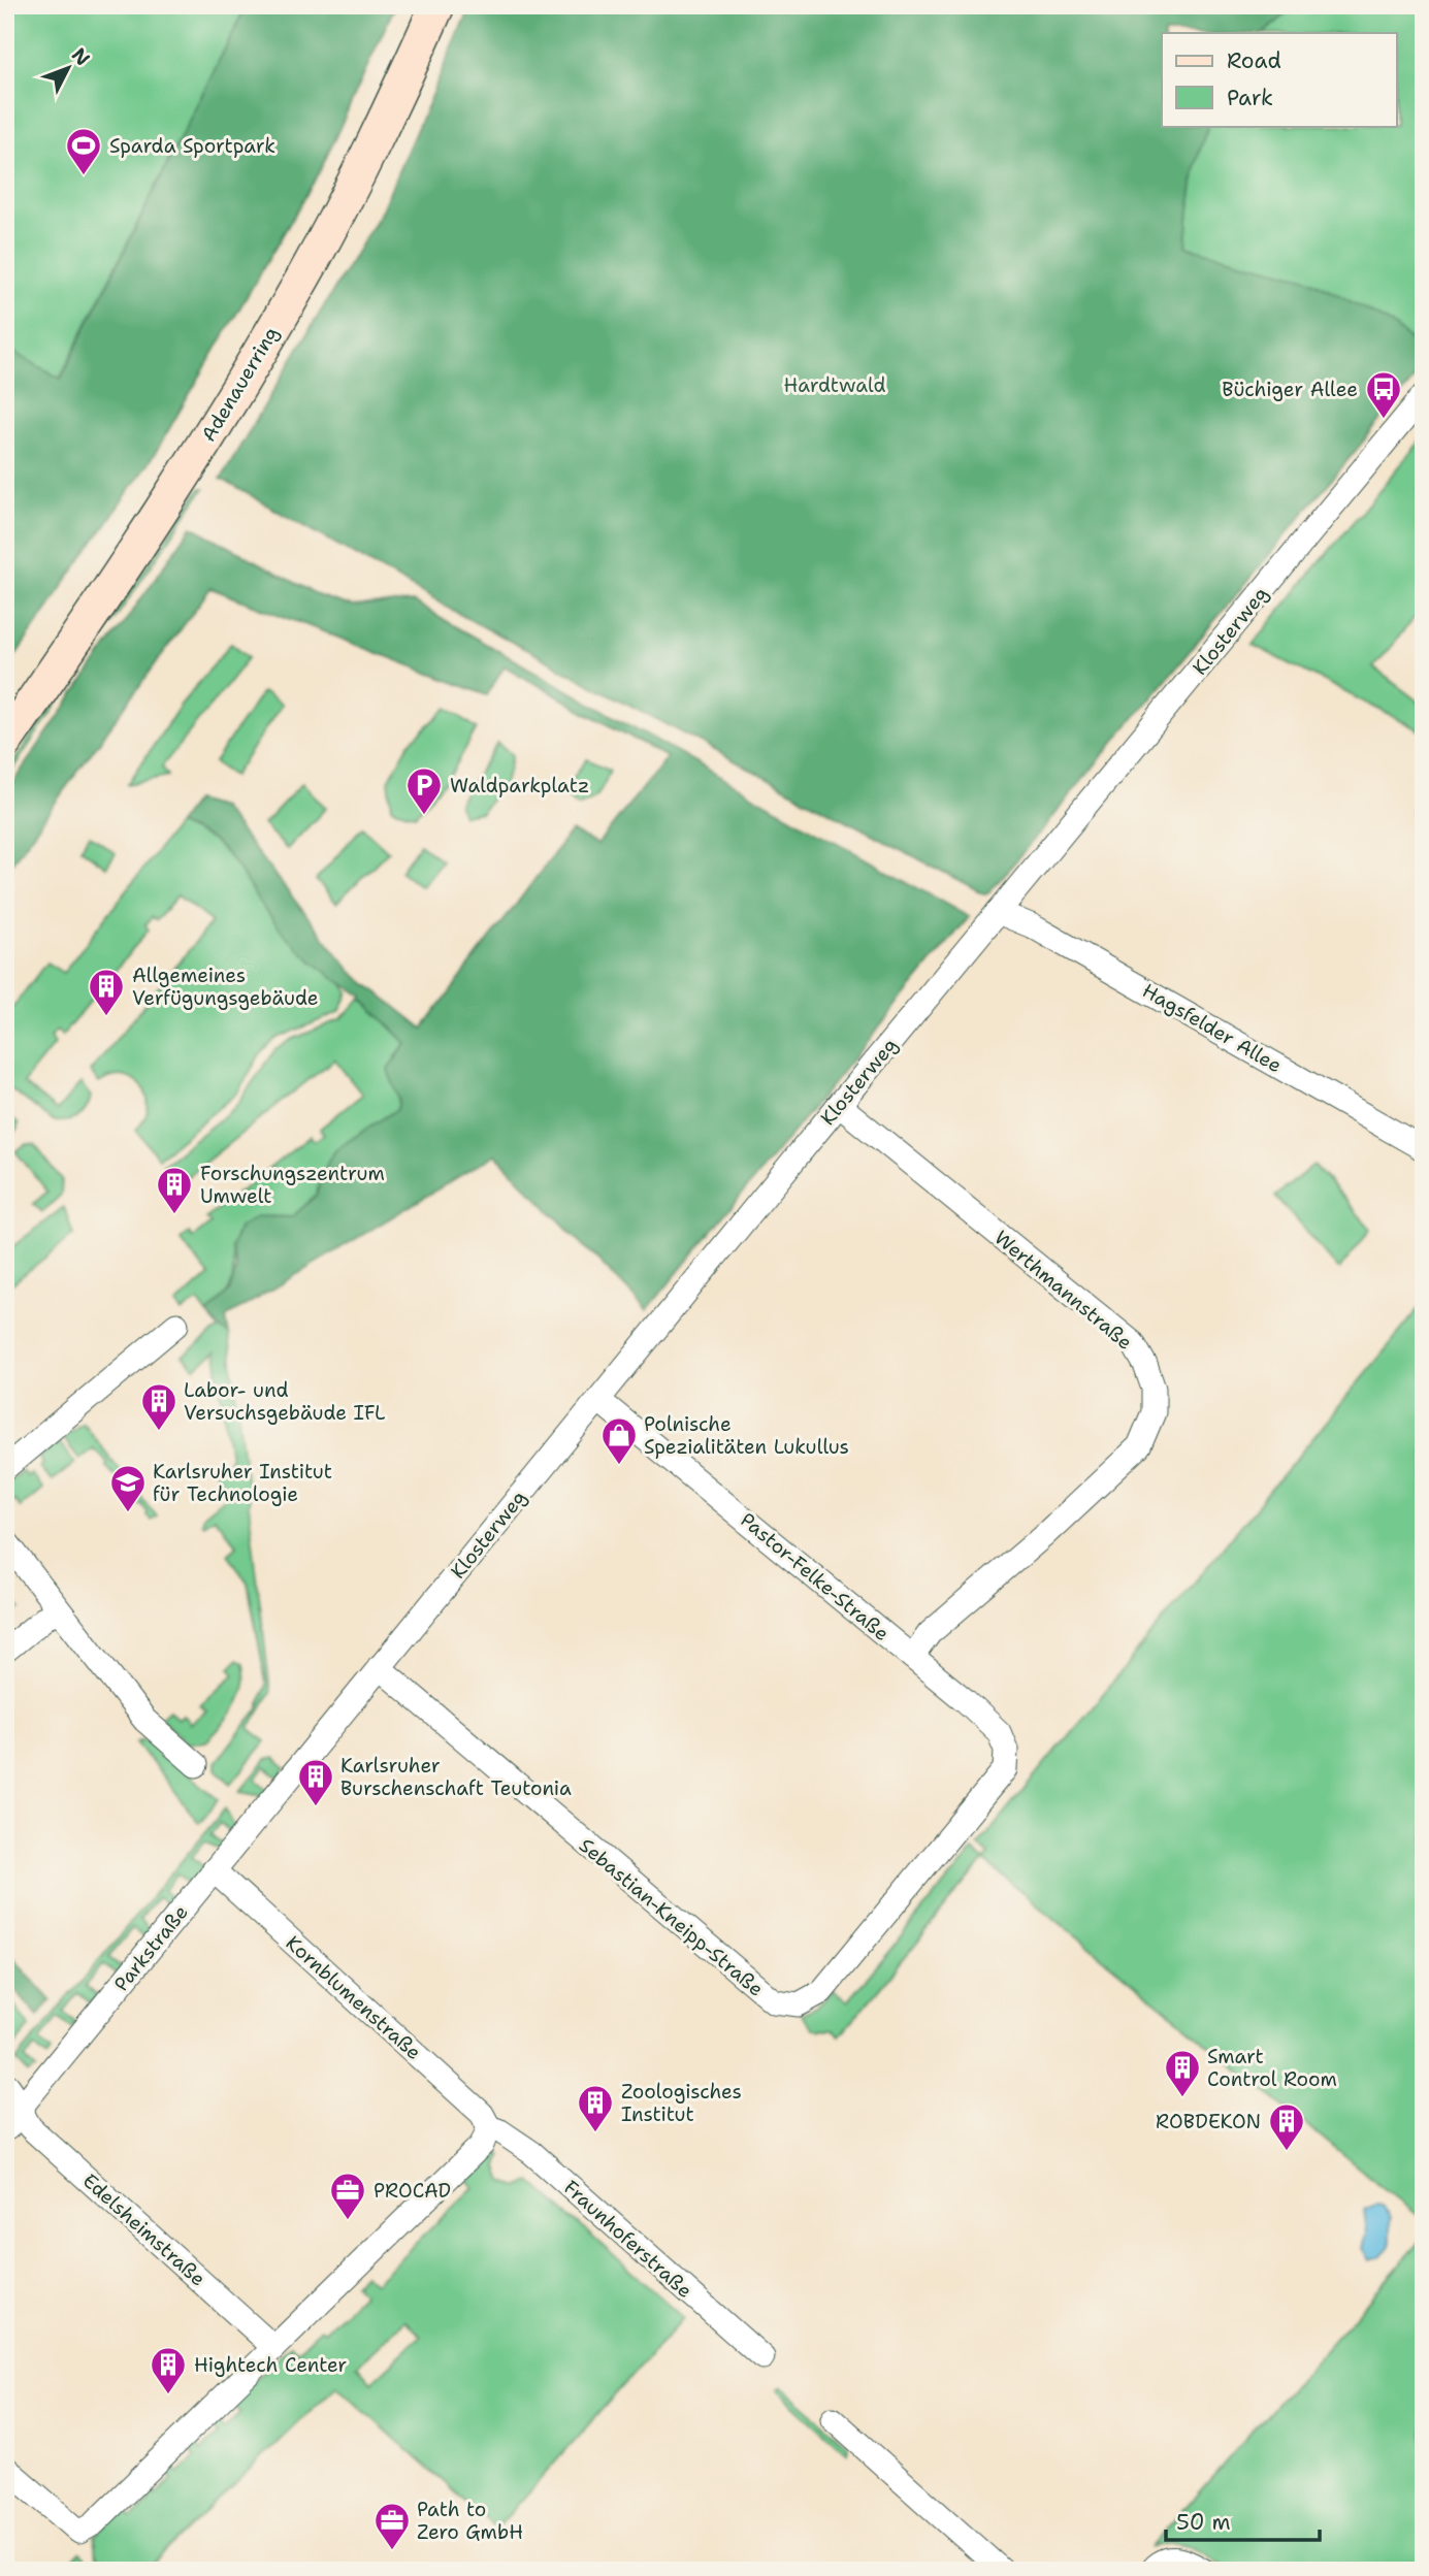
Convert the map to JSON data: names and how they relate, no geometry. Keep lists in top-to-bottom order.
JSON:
{
  "streets": {
    "main road": ["Adenauerring"],
    "street": [
      "Klosterweg",
      "Hagsfelder Allee",
      "Werthmannstraße",
      "Pastor-Felke-Straße",
      "Sebastian-Kneipp-Straße",
      "Parkstraße",
      "Kornblumenstraße",
      "Edelsheimstraße",
      "Fraunhoferstraße"
    ]
  },
  "crossings": [
    ["Klosterweg", "Hagsfelder Allee"],
    ["Klosterweg", "Werthmannstraße"],
    ["Klosterweg", "Pastor-Felke-Straße"],
    ["Klosterweg", "Sebastian-Kneipp-Straße"],
    ["Klosterweg", "Parkstraße"],
    ["Werthmannstraße", "Pastor-Felke-Straße"],
    ["Pastor-Felke-Straße", "Sebastian-Kneipp-Straße"],
    ["Parkstraße", "Kornblumenstraße"],
    ["Parkstraße", "Edelsheimstraße"],
    ["Kornblumenstraße", "Fraunhoferstraße"]
  ],
  "parks": ["Hardtwald"],
  "places": {
    "sports": ["Sparda Sportpark"],
    "bus stop": ["Büchiger Allee"],
    "parking": ["Waldparkplatz"],
    "building": [
      "Allgemeines Verfügungsgebäude",
      "Forschungszentrum Umwelt",
      "Labor- und Versuchsgebäude IFL",
      "Karlsruher Burschenschaft Teutonia",
      "Smart Control Room",
      "Zoologisches Institut",
      "ROBDEKON",
      "Hightech Center"
    ],
    "shop": ["Polnische Spezialitäten Lukullus"],
    "school or university": ["Karlsruher Institut für Technologie"],
    "office": ["PROCAD", "Path to Zero GmbH"]
  },
  "legend": ["Road", "Park"],
  "scale_bar": "50 m",
  "north": "top right"
}
